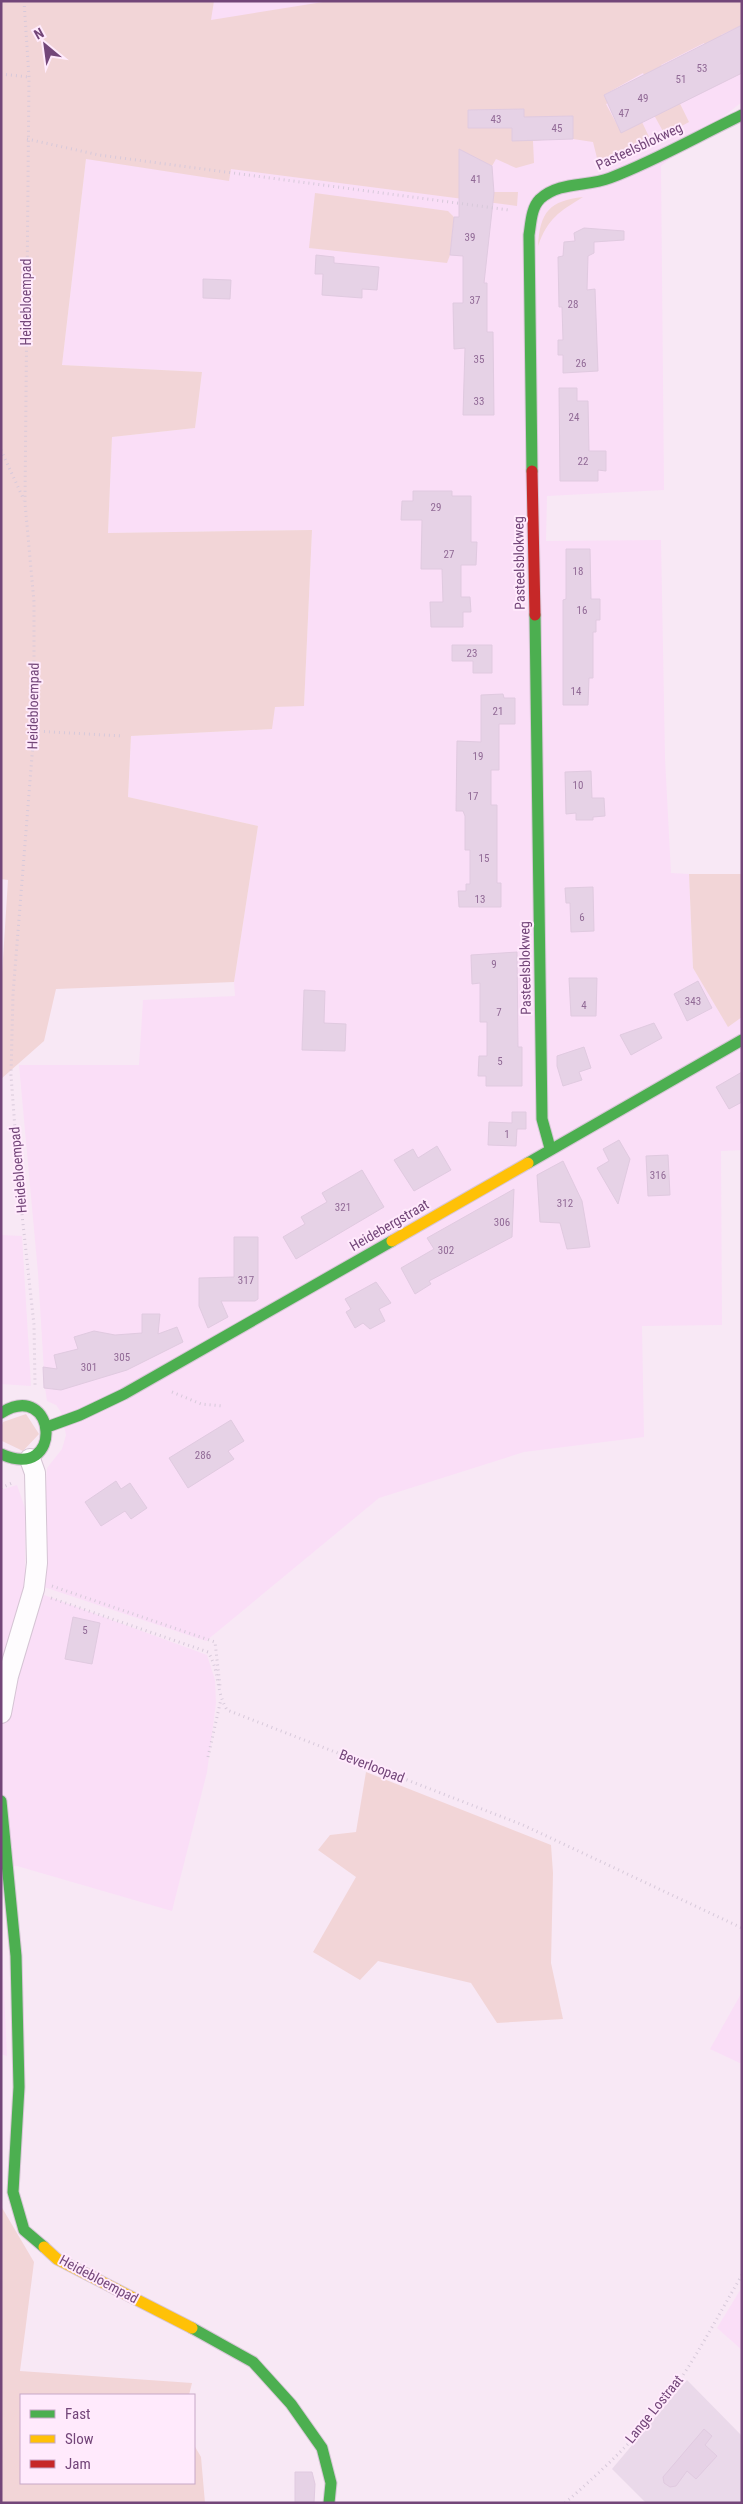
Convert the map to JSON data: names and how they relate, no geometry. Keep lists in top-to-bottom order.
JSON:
{
  "streets": {
    "street": ["Pasteelsblokweg", "Heidebloempad", "Heidebergstraat"],
    "path": ["Beverloopad", "Lange Lostraat"]
  },
  "crossings": [
    ["Pasteelsblokweg", "Heidebergstraat"]
  ],
  "house_numbers": [
    "53",
    "51",
    "49",
    "47",
    "43",
    "45",
    "41",
    "39",
    "37",
    "28",
    "35",
    "26",
    "33",
    "24",
    "22",
    "29",
    "27",
    "18",
    "16",
    "23",
    "14",
    "21",
    "19",
    "10",
    "17",
    "15",
    "13",
    "6",
    "9",
    "343",
    "4",
    "7",
    "5",
    "1",
    "316",
    "312",
    "321",
    "306",
    "302",
    "317",
    "305",
    "301",
    "286",
    "5"
  ],
  "legend": ["Fast", "Slow", "Jam"],
  "north": "top left"
}
